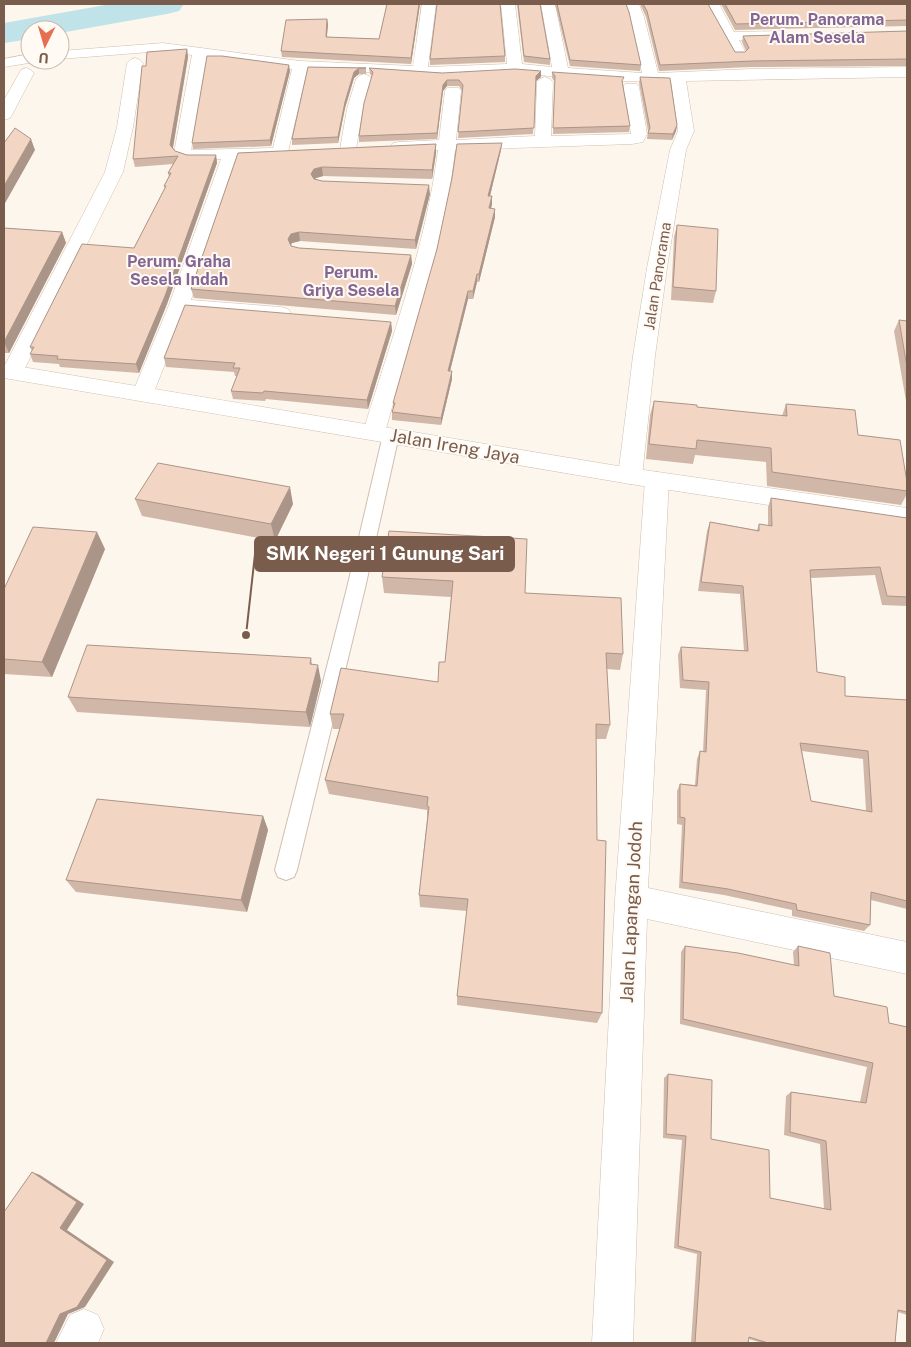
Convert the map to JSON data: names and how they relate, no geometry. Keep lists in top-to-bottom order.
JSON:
{
  "streets": {
    "street": ["Jalan Panorama", "Jalan Ireng Jaya", "Jalan Lapangan Jodoh"]
  },
  "crossings": [
    ["Jalan Panorama", "Jalan Ireng Jaya"],
    ["Jalan Panorama", "Jalan Lapangan Jodoh"],
    ["Jalan Ireng Jaya", "Jalan Lapangan Jodoh"]
  ],
  "districts": ["Perum. Panorama Alam Sesela", "Perum. Graha Sesela Indah", "Perum. Griya Sesela"],
  "places": ["SMK Negeri 1 Gunung Sari"],
  "north": "bottom"
}
